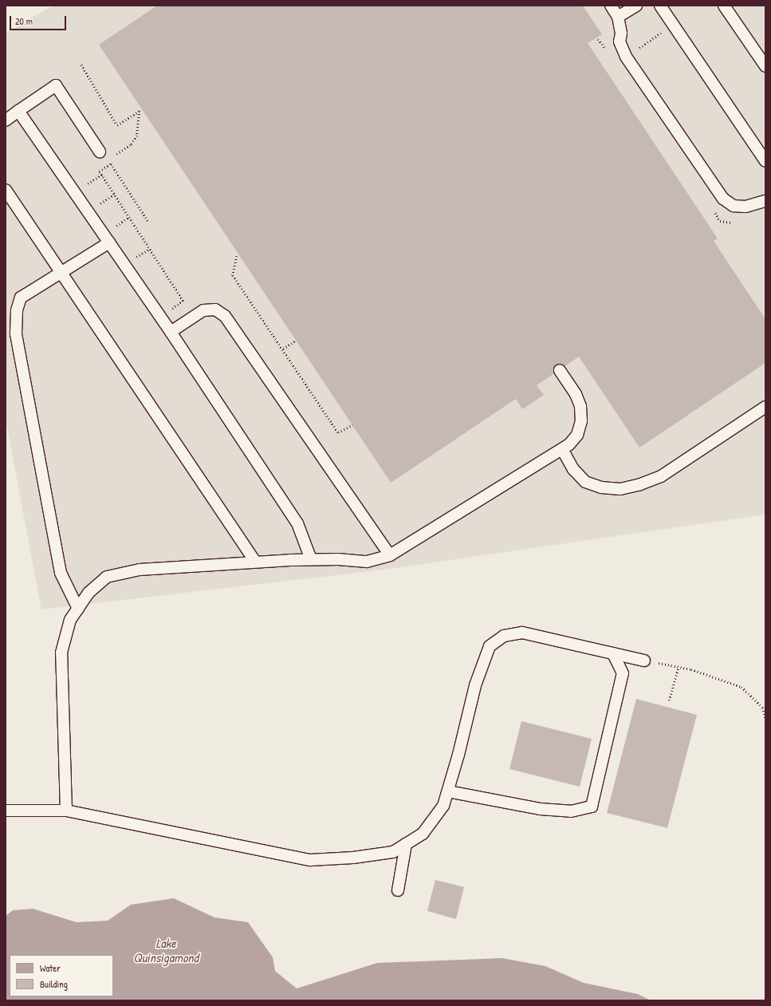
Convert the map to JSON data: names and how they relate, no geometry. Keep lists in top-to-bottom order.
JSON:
{
  "water": ["Lake Quinsigamond"],
  "legend": ["Water", "Building"],
  "scale_bar": "20 m"
}
